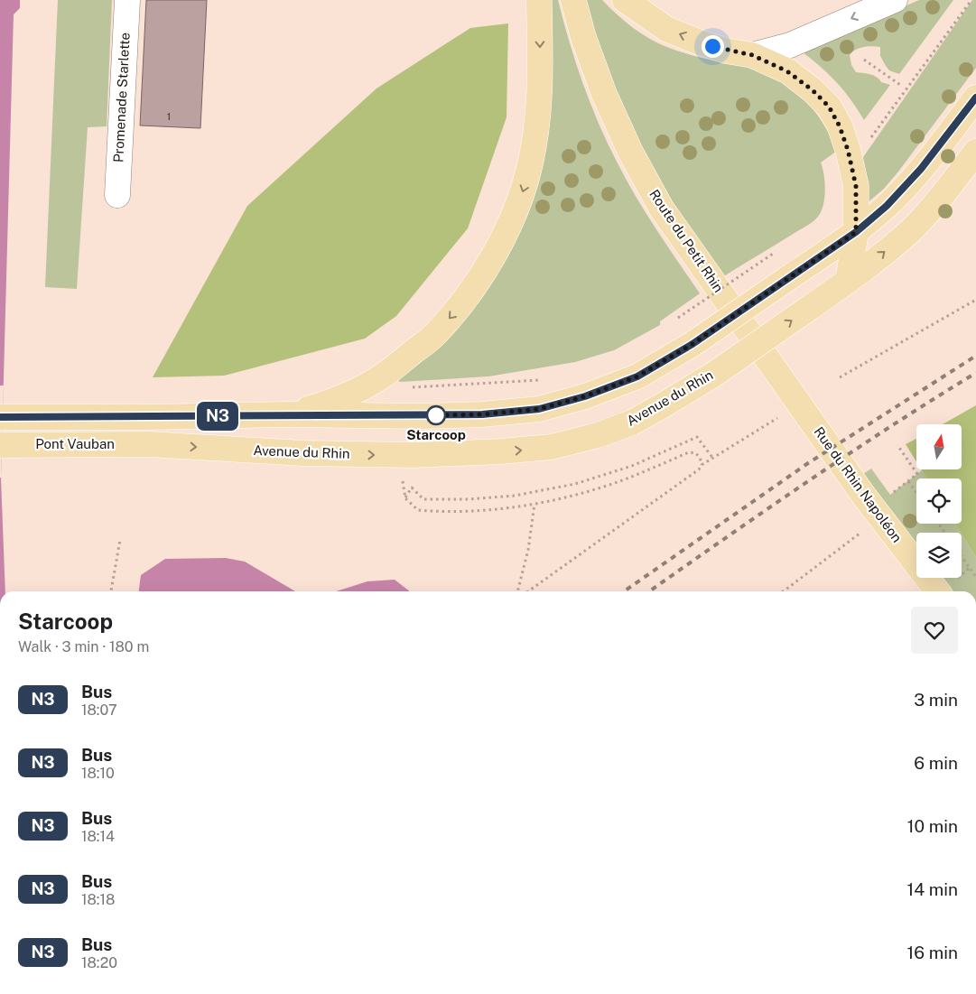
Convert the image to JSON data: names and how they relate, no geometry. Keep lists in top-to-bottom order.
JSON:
{
  "streets": {
    "main road": [
      "Route du Petit Rhin",
      "Avenue du Rhin",
      "Pont Vauban",
      "Rue du Rhin Napoléon"
    ],
    "street": ["Promenade Starlette"]
  },
  "crossings": [
    ["Route du Petit Rhin", "Rue du Rhin Napoléon"],
    ["Avenue du Rhin", "Pont Vauban"]
  ],
  "places": ["Starcoop"],
  "lines": ["bus line N3"],
  "house_numbers": ["1"],
  "north": "top",
  "page": {
    "on_map": "N3",
    "heading": ["Starcoop", "Walk · 3 min · 180 m"],
    "list": [
      {
        "mark": "N3",
        "name": "Bus",
        "note": "18:07",
        "value": "3 min"
      },
      {
        "mark": "N3",
        "name": "Bus",
        "note": "18:10",
        "value": "6 min"
      },
      {
        "mark": "N3",
        "name": "Bus",
        "note": "18:14",
        "value": "10 min"
      },
      {
        "mark": "N3",
        "name": "Bus",
        "note": "18:18",
        "value": "14 min"
      },
      {
        "mark": "N3",
        "name": "Bus",
        "note": "18:20",
        "value": "16 min"
      }
    ]
  }
}
